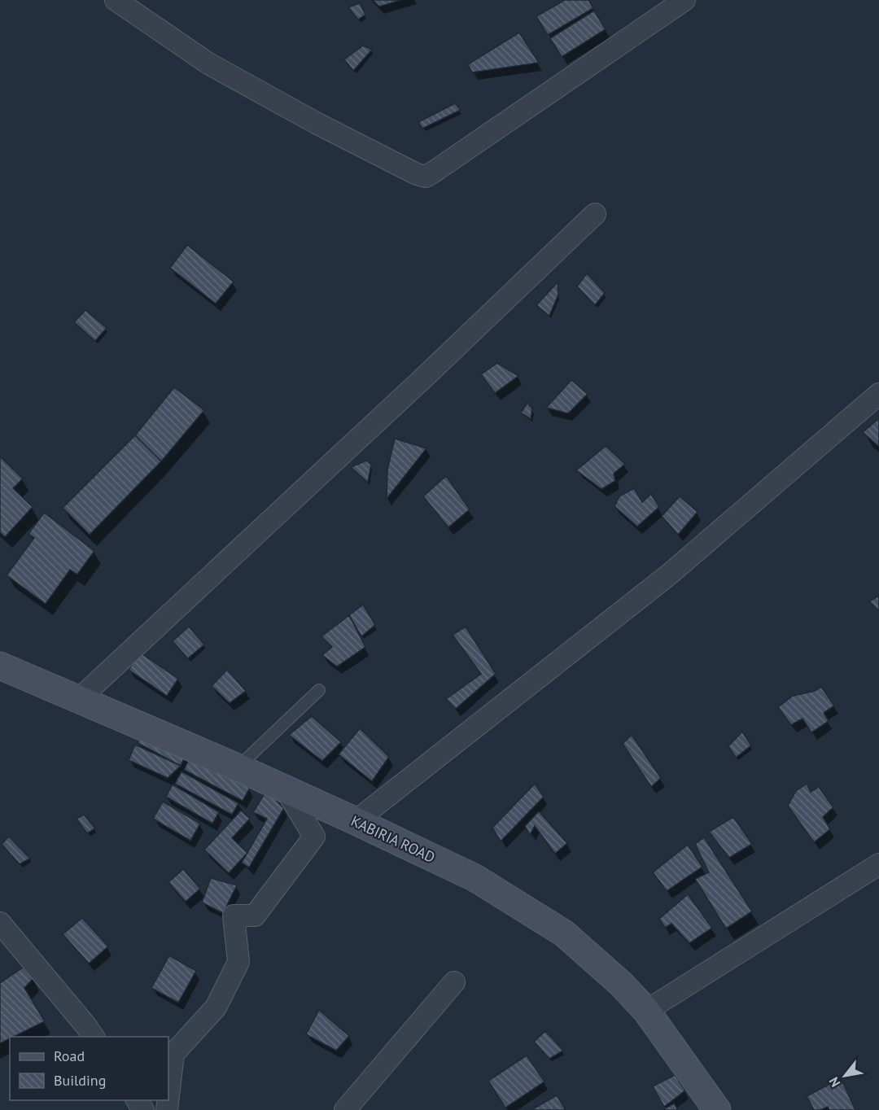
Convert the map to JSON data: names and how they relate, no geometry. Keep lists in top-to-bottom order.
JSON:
{
  "streets": {
    "main road": ["KABIRIA ROAD"]
  },
  "legend": ["Road", "Building"],
  "north": "bottom left"
}
